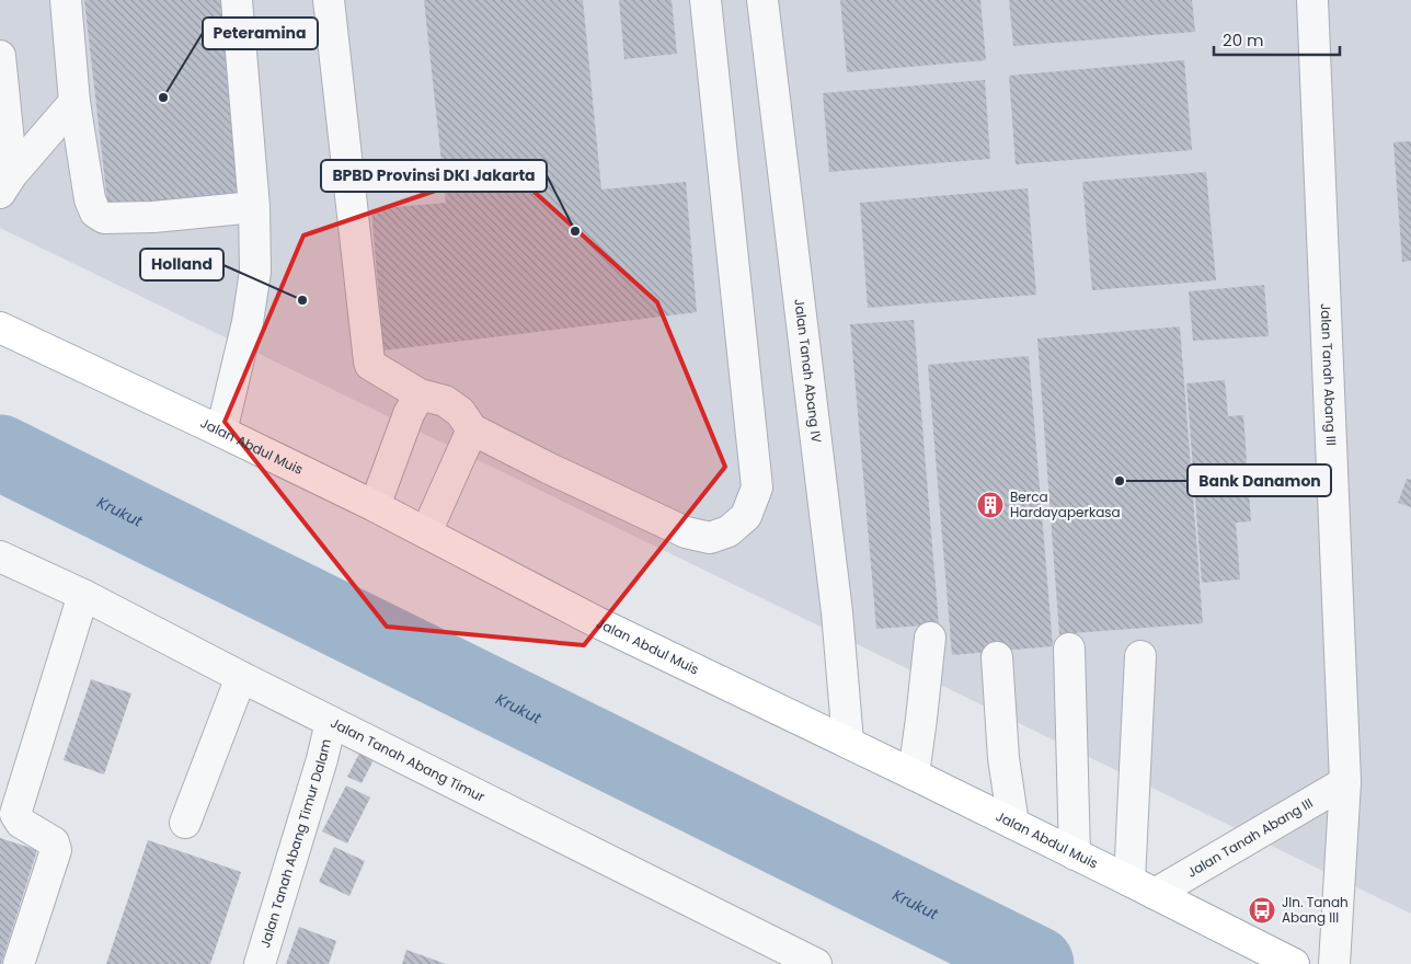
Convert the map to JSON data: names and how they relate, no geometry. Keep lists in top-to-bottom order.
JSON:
{
  "streets": {
    "main road": ["Jalan Abdul Muis"],
    "street": [
      "Jalan Tanah Abang IV",
      "Jalan Tanah Abang III",
      "Jalan Tanah Abang Timur",
      "Jalan Tanah Abang Timur Dalam"
    ]
  },
  "crossings": [
    ["Jalan Tanah Abang IV", "Jalan Abdul Muis"],
    ["Jalan Tanah Abang III", "Jalan Abdul Muis"],
    ["Jalan Tanah Abang Timur", "Jalan Tanah Abang Timur Dalam"]
  ],
  "water": ["Krukut"],
  "places": {
    "other": [
      "Peteramina",
      "BPBD Provinsi DKI Jakarta",
      "Holland",
      "Bank Danamon"
    ],
    "building": ["Berca Hardayaperkasa"],
    "bus stop": ["Jln. Tanah Abang III"]
  },
  "scale_bar": "20 m"
}
